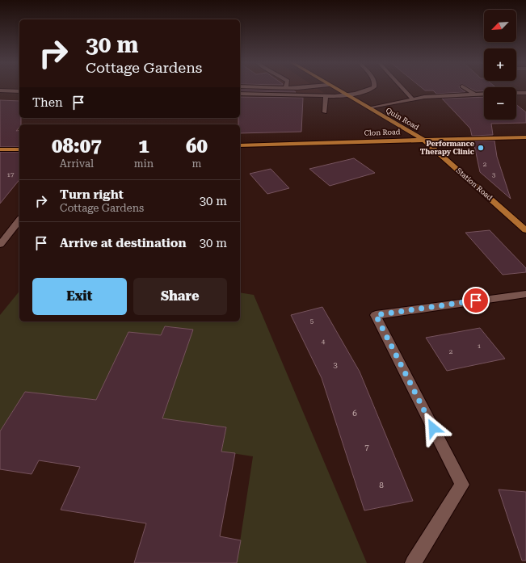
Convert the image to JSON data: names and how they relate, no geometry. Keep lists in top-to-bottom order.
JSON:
{
  "streets": {
    "main road": ["Quin Road", "Clon Road", "Station Road"]
  },
  "crossings": [
    ["Quin Road", "Clon Road"],
    ["Quin Road", "Station Road"],
    ["Clon Road", "Station Road"]
  ],
  "places": ["Performance Therapy Clinic"],
  "house_numbers": [
    "2",
    "17",
    "3",
    "5",
    "4",
    "1",
    "2",
    "3",
    "6",
    "7",
    "8"
  ],
  "north": "bottom left",
  "page": {
    "map_buttons": ["+", "−"],
    "turn": ["30 m", "Cottage Gardens"],
    "then": "Then",
    "eta": [
      "08:07",
      "Arrival",
      "1",
      "min",
      "60",
      "m"
    ],
    "list": [
      {
        "name": "Turn right",
        "note": "Cottage Gardens",
        "value": "30 m"
      },
      {
        "name": "Arrive at destination",
        "value": "30 m"
      }
    ],
    "buttons": ["Exit", "Share"]
  }
}
